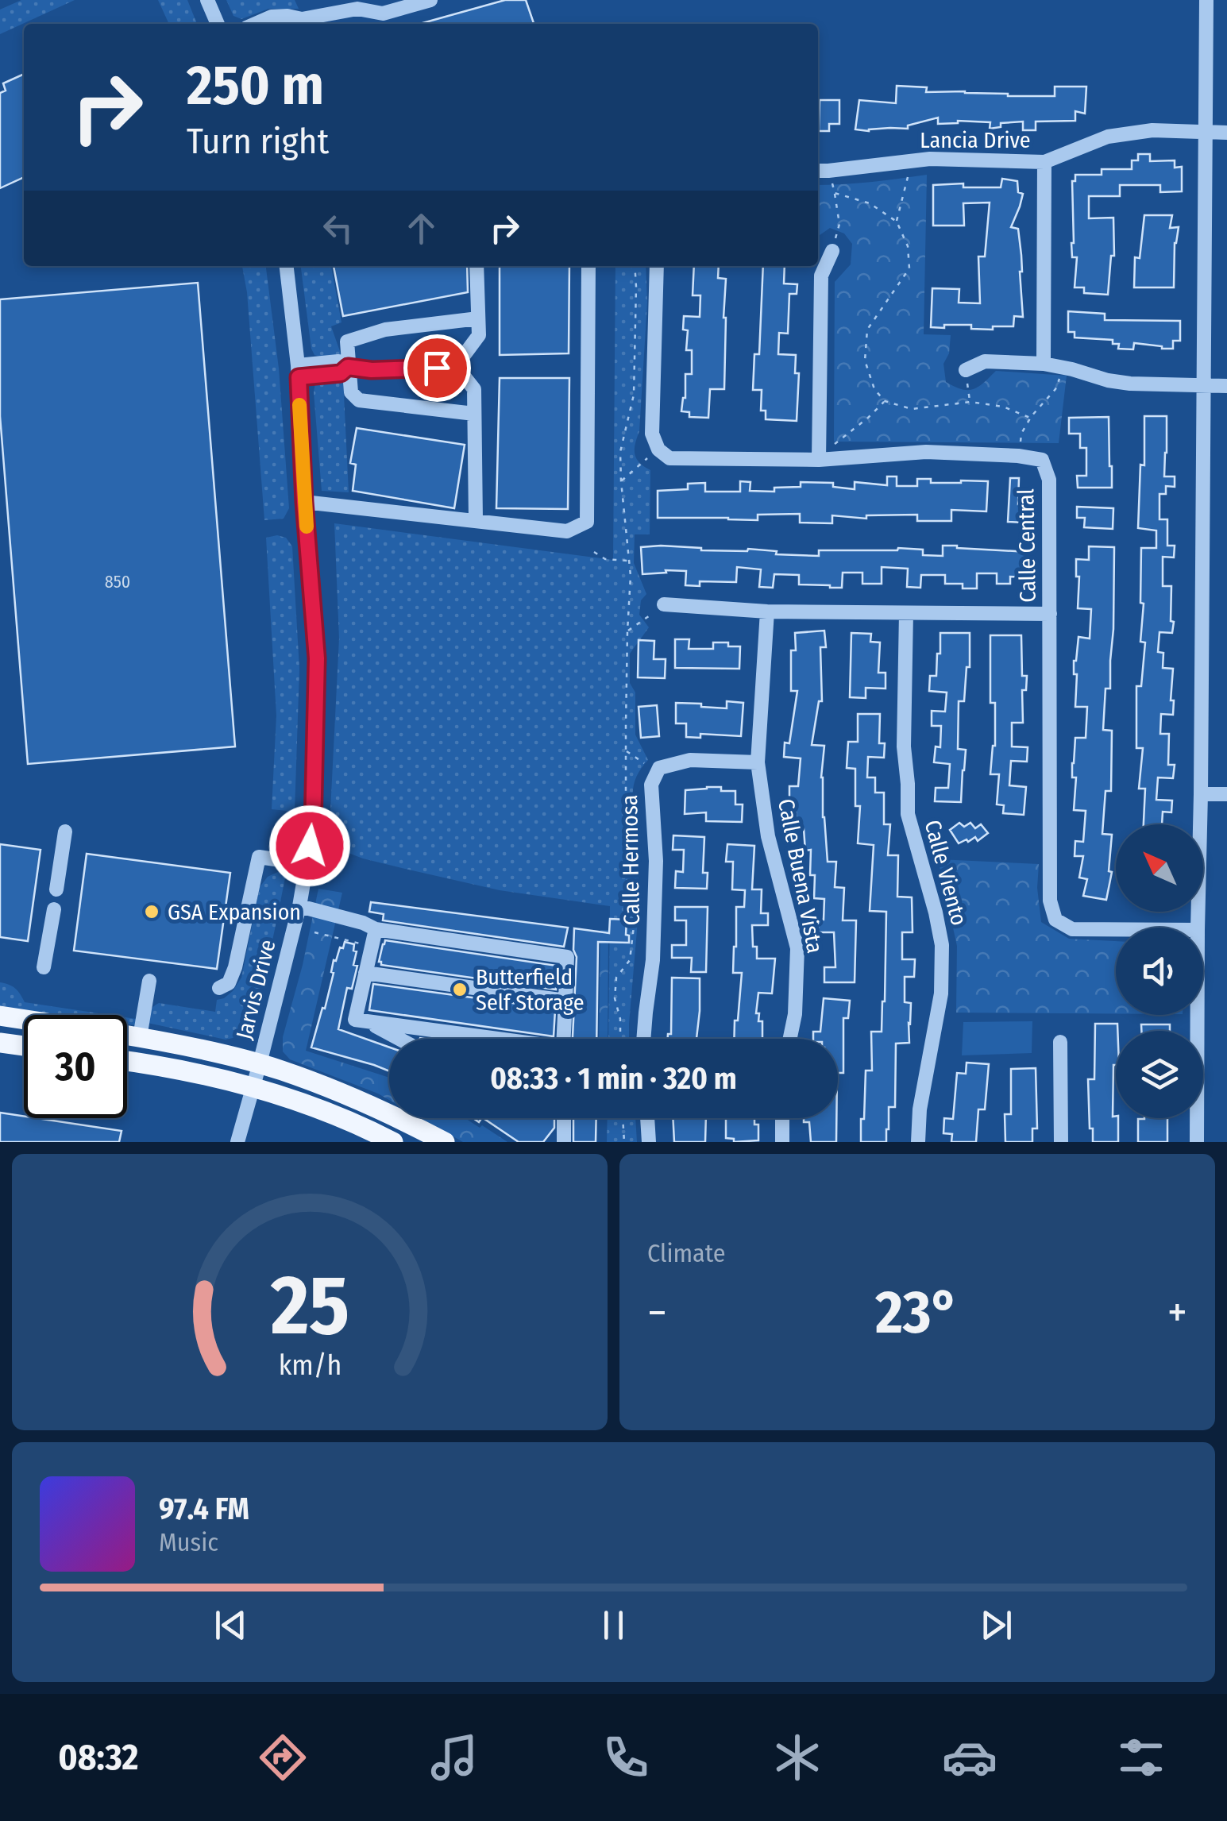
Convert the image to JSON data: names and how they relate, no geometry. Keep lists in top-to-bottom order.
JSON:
{
  "streets": {
    "street": [
      "Lancia Drive",
      "Calle Central",
      "Calle Hermosa",
      "Calle Viento",
      "Calle Buena Vista",
      "Jarvis Drive"
    ]
  },
  "crossings": [
    ["Calle Hermosa", "Calle Buena Vista"]
  ],
  "places": ["GSA Expansion", "Butterfield Self Storage"],
  "house_numbers": ["850"],
  "north": "top left",
  "page": {
    "turn": ["250 m", "Turn right"],
    "limit": "30",
    "trip": "08:33 · 1 min · 320 m",
    "tile": "Climate",
    "heat": ["−", "23°", "+"],
    "song": ["97.4 FM", "Music"],
    "tabs": "08:32",
    "gauge": ["25", "km/h"]
  }
}
